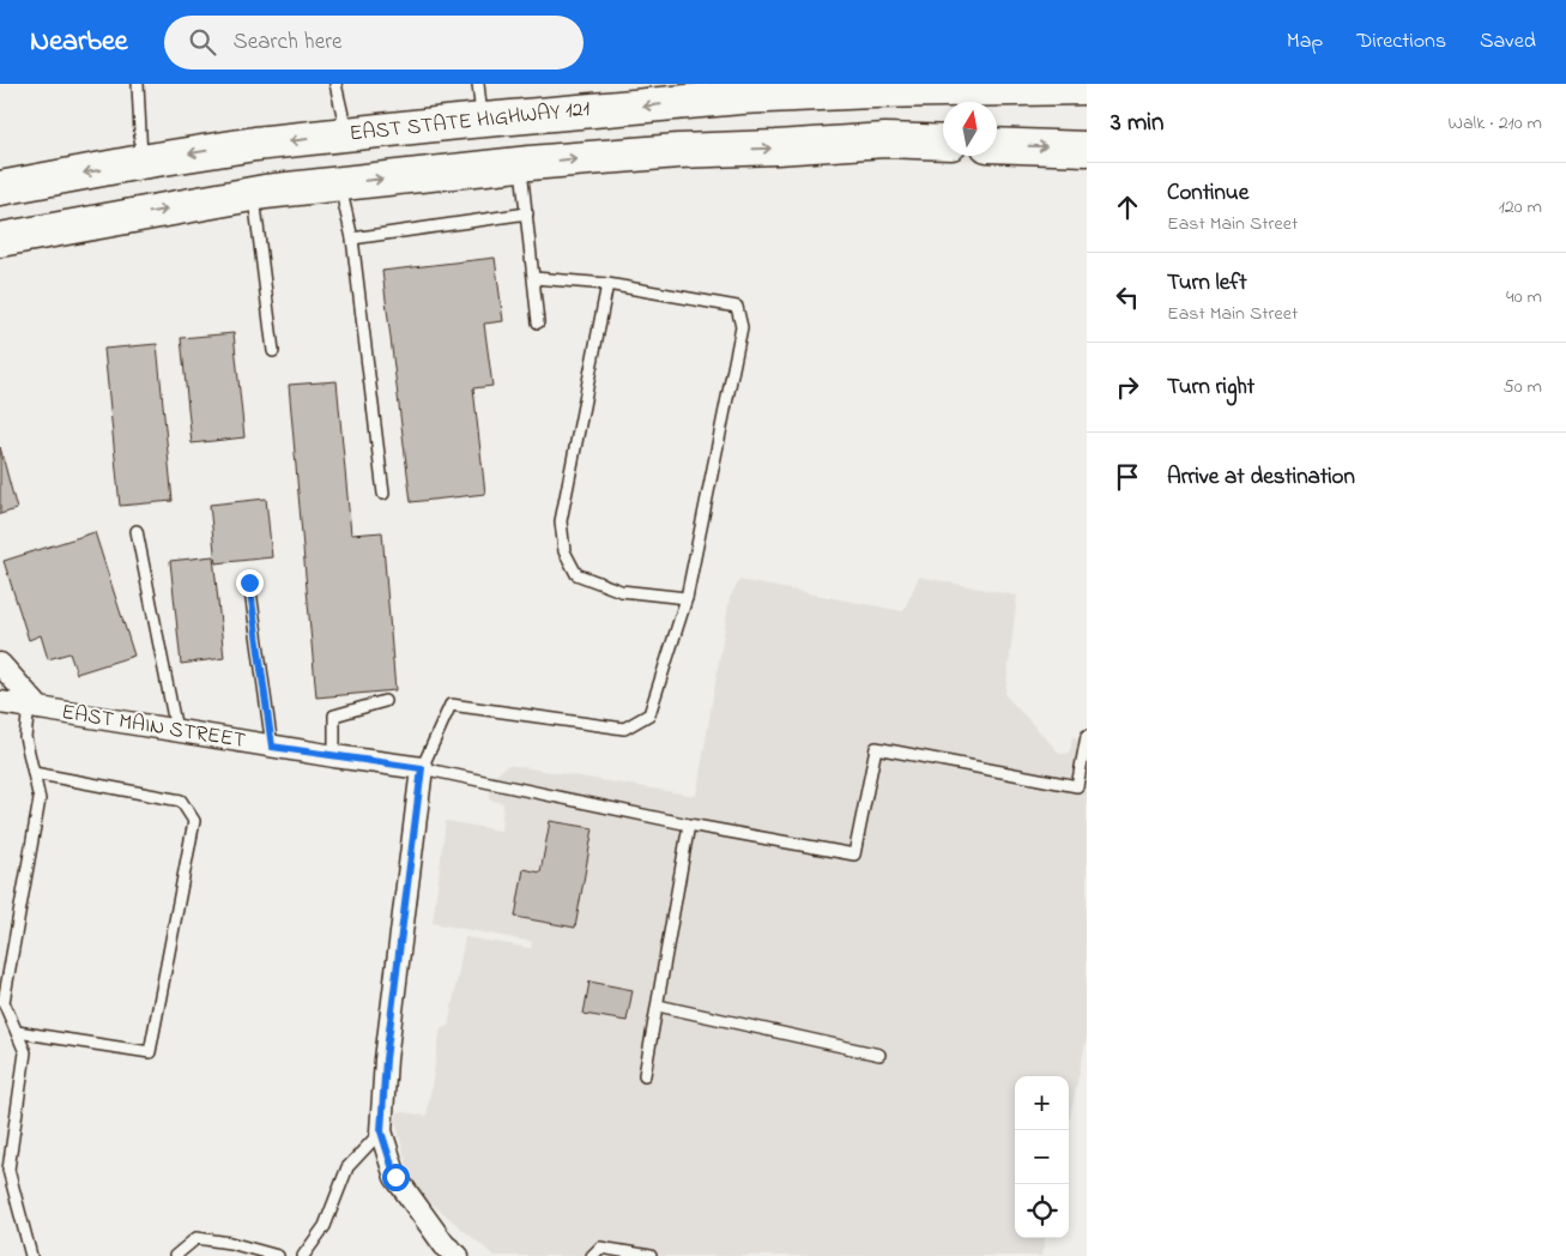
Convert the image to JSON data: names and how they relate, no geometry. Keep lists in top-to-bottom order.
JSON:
{
  "streets": {
    "main road": ["EAST STATE HIGHWAY 121"],
    "street": ["EAST MAIN STREET"]
  },
  "north": "top",
  "page": {
    "header": "Nearbee",
    "search": "Search here",
    "nav": ["Map", "Directions", "Saved"],
    "heading": ["3 min", "Walk · 210 m"],
    "list": [
      ["Continue", "East Main Street", "120 m"],
      ["Turn left", "East Main Street", "40 m"],
      ["Turn right", "50 m"],
      "Arrive at destination"
    ],
    "map_buttons": ["+", "−"]
  }
}
